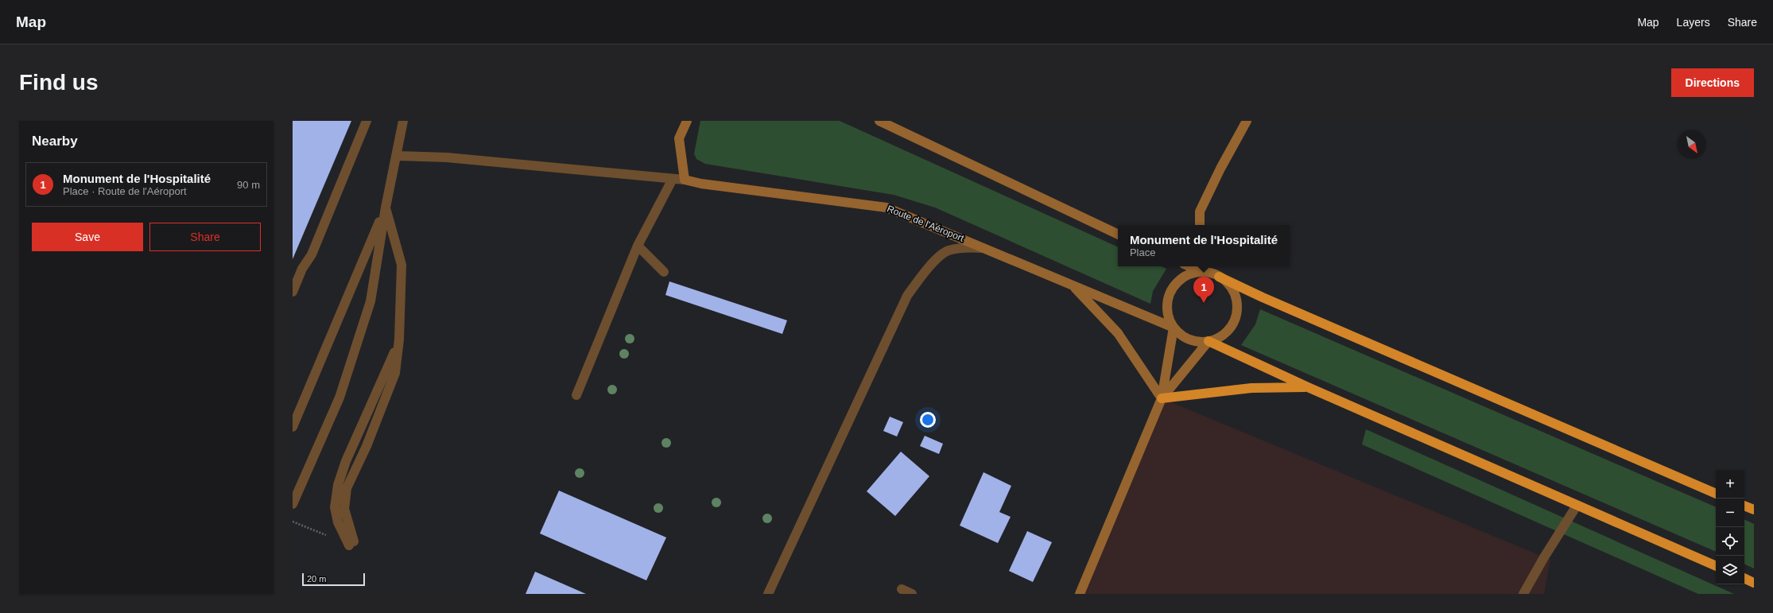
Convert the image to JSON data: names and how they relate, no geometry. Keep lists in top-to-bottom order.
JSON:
{
  "streets": {
    "street": ["Route de l'Aéroport"]
  },
  "scale_bar": "20 m",
  "north": "bottom right",
  "page": {
    "header": "Map",
    "nav": ["Map", "Layers", "Share"],
    "buttons": [
      "Directions",
      ["Save", "Share"]
    ],
    "title": "Find us",
    "heading": "Nearby",
    "list": [
      {
        "mark": "1",
        "name": "Monument de l'Hospitalité",
        "note": "Place · Route de l'Aéroport",
        "value": "90 m"
      }
    ],
    "popup": ["Monument de l'Hospitalité", "Place"],
    "pins": "1",
    "map_buttons": ["+", "−"],
    "scale": "20 m"
  }
}
